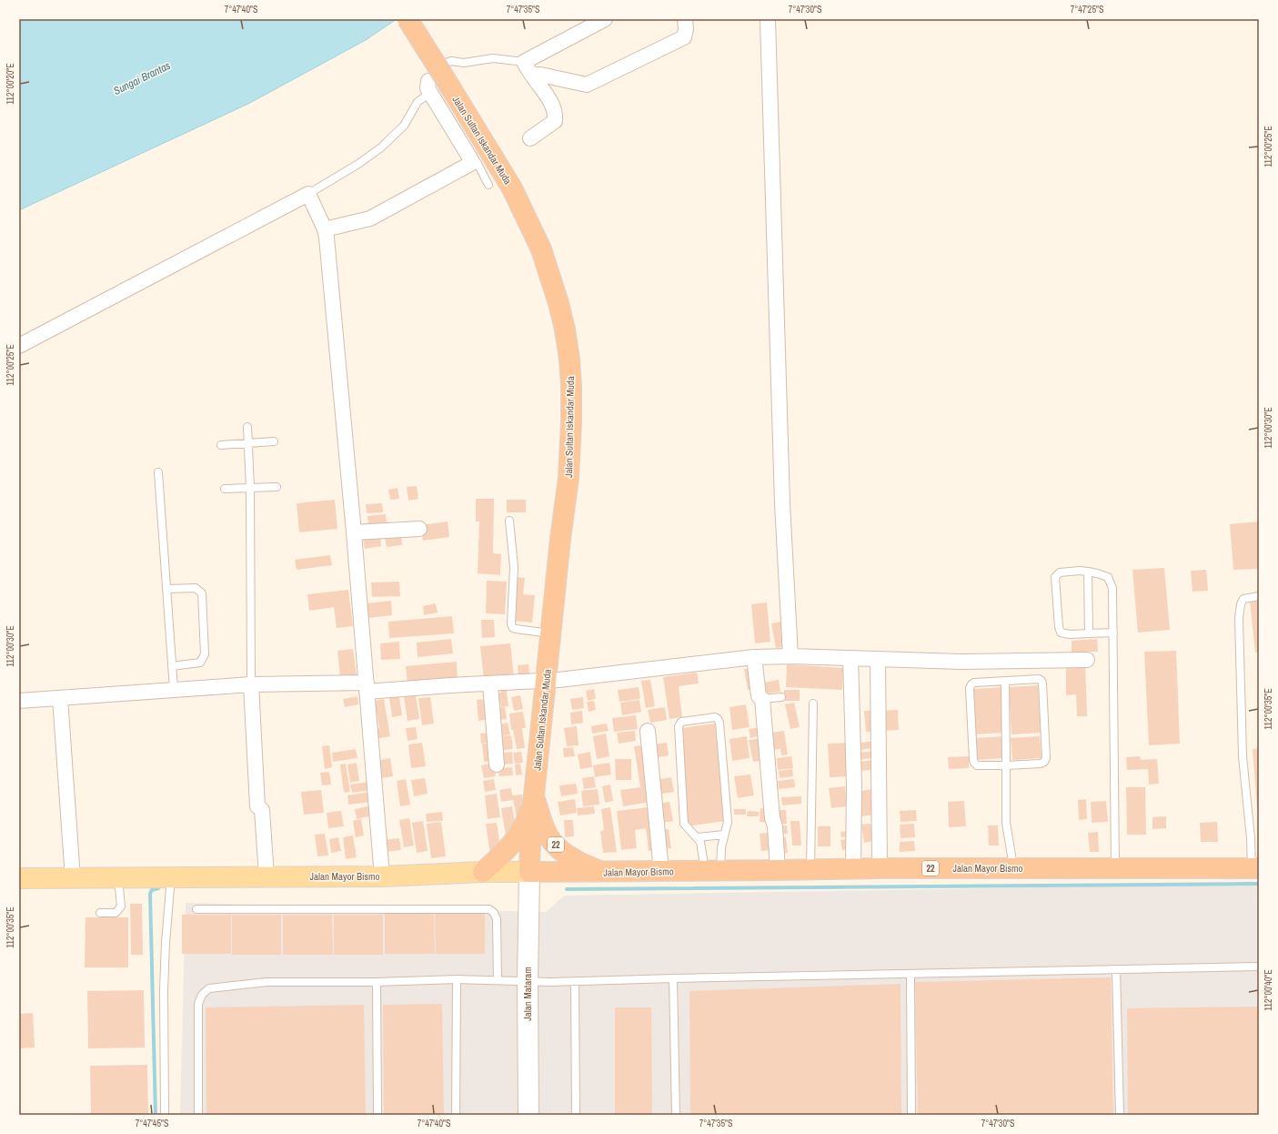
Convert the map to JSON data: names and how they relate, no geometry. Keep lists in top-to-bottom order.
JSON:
{
  "streets": {
    "highway": ["Jalan Sultan Iskandar Muda", "22", "Jalan Mayor Bismo"],
    "main road": ["Jalan Mataram"]
  },
  "crossings": [
    ["Jalan Sultan Iskandar Muda", "22"],
    ["Jalan Sultan Iskandar Muda", "Jalan Mayor Bismo"],
    ["Jalan Sultan Iskandar Muda", "Jalan Mataram"],
    ["22", "Jalan Mayor Bismo"],
    ["Jalan Mayor Bismo", "Jalan Mataram"]
  ],
  "water": ["Sungai Brantas"],
  "coordinates": [
    "7°47'40\"S",
    "7°47'35\"S",
    "7°47'30\"S",
    "7°47'25\"S",
    "112°00'20\"E",
    "112°00'25\"E",
    "112°00'30\"E",
    "112°00'35\"E",
    "112°00'40\"E",
    "7°47'45\"S"
  ]
}
